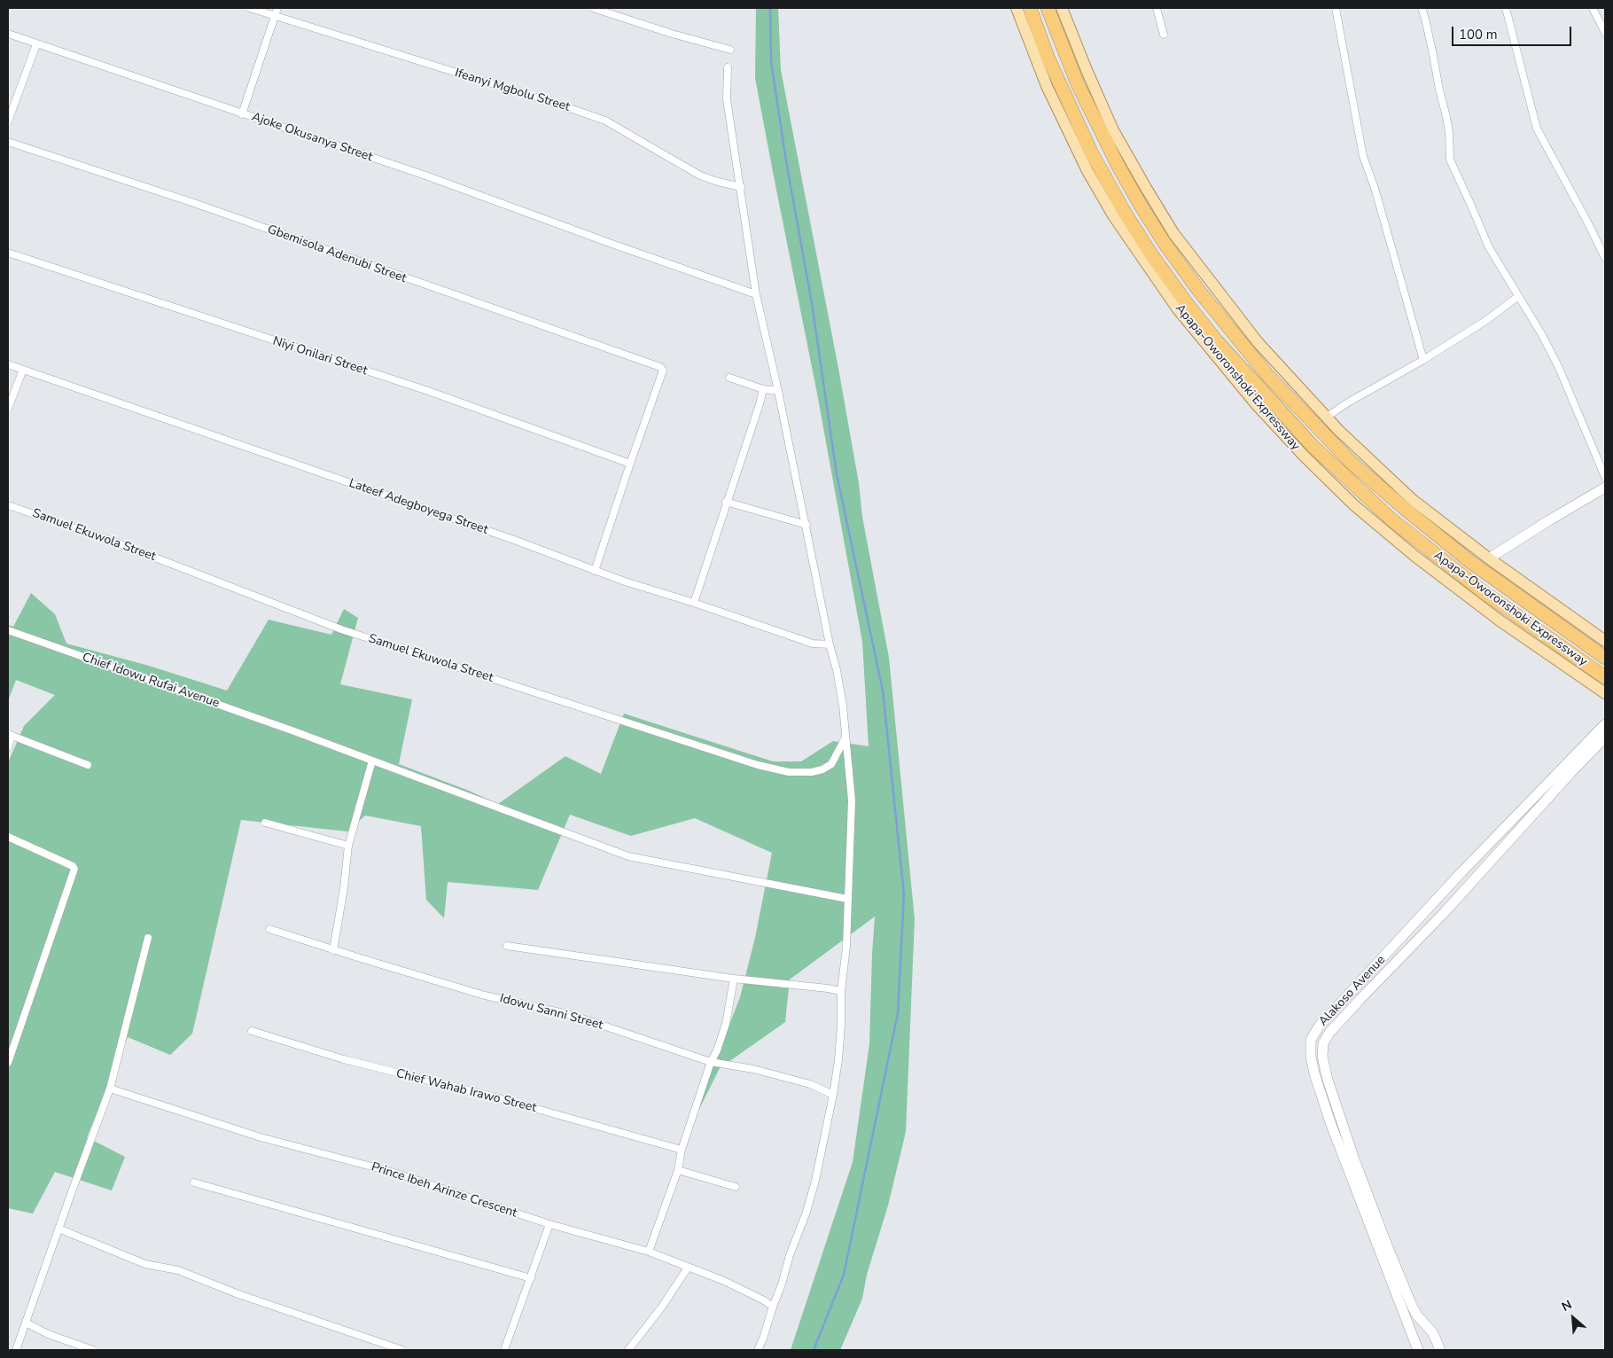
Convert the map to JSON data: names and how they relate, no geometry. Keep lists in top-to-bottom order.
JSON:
{
  "streets": {
    "highway": ["Apapa-Oworonshoki Expressway"],
    "street": [
      "Ifeanyi Mgbolu Street",
      "Ajoke Okusanya Street",
      "Gbemisola Adenubi Street",
      "Niyi Onilari Street",
      "Lateef Adegboyega Street",
      "Samuel Ekuwola Street",
      "Chief Idowu Rufai Avenue",
      "Alakoso Avenue",
      "Idowu Sanni Street",
      "Chief Wahab Irawo Street",
      "Prince Ibeh Arinze Crescent"
    ]
  },
  "crossings": [
    ["Gbemisola Adenubi Street", "Niyi Onilari Street"]
  ],
  "scale_bar": "100 m",
  "north": "top left"
}
